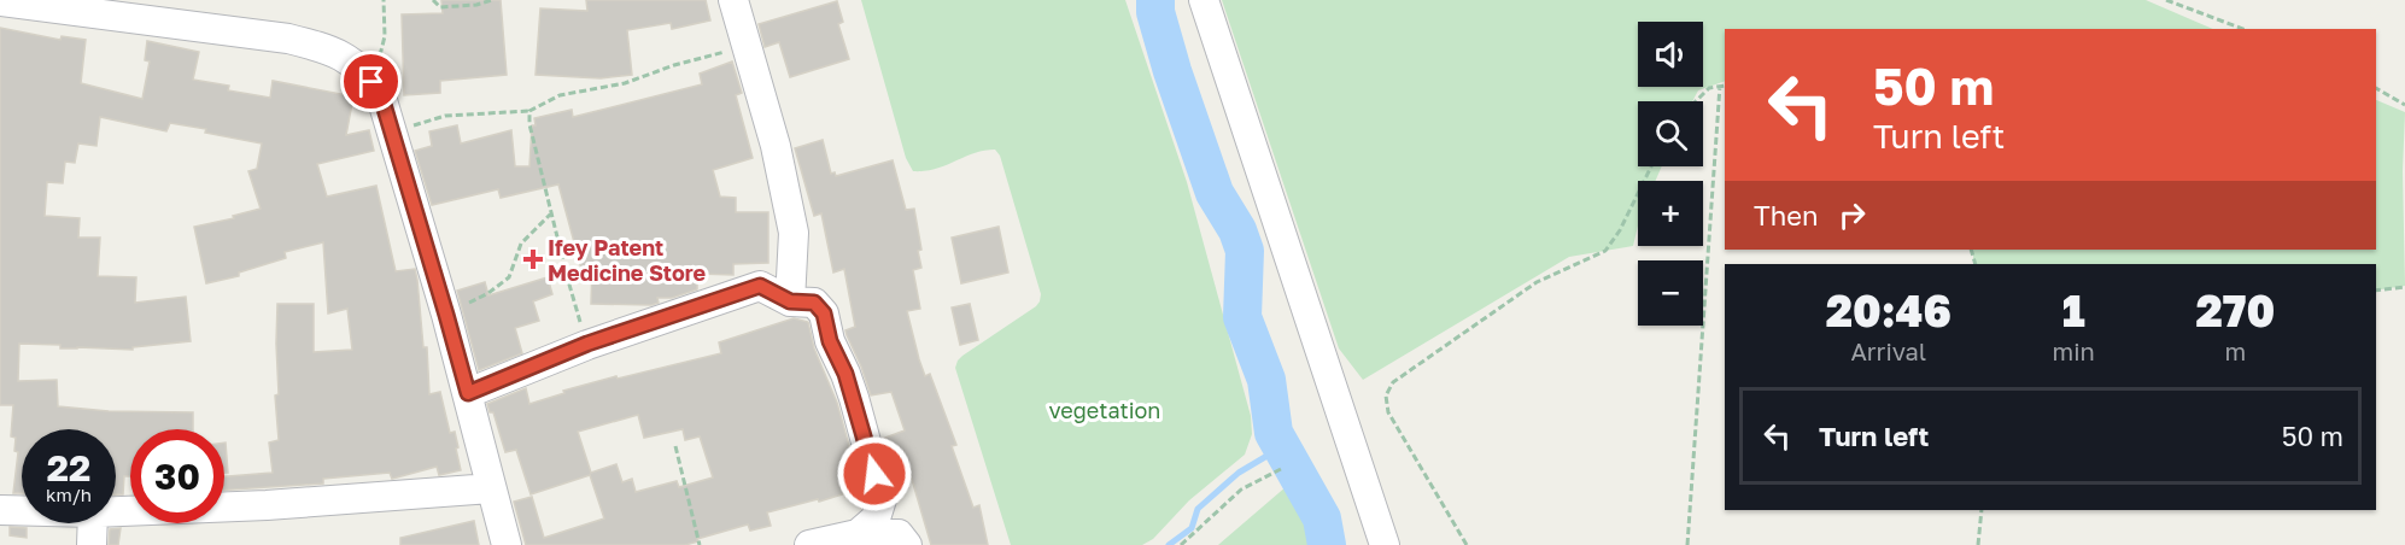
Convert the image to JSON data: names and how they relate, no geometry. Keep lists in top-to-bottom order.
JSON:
{
  "parks": ["vegetation"],
  "places": {
    "health": ["Ifey Patent Medicine Store"]
  },
  "page": {
    "map_buttons": ["+", "−"],
    "turn": ["50 m", "Turn left"],
    "then": "Then",
    "eta": [
      "20:46",
      "Arrival",
      "1",
      "min",
      "270",
      "m"
    ],
    "list": [
      {
        "name": "Turn left",
        "value": "50 m"
      }
    ],
    "speed": "22 km/h",
    "limit": "30"
  }
}
